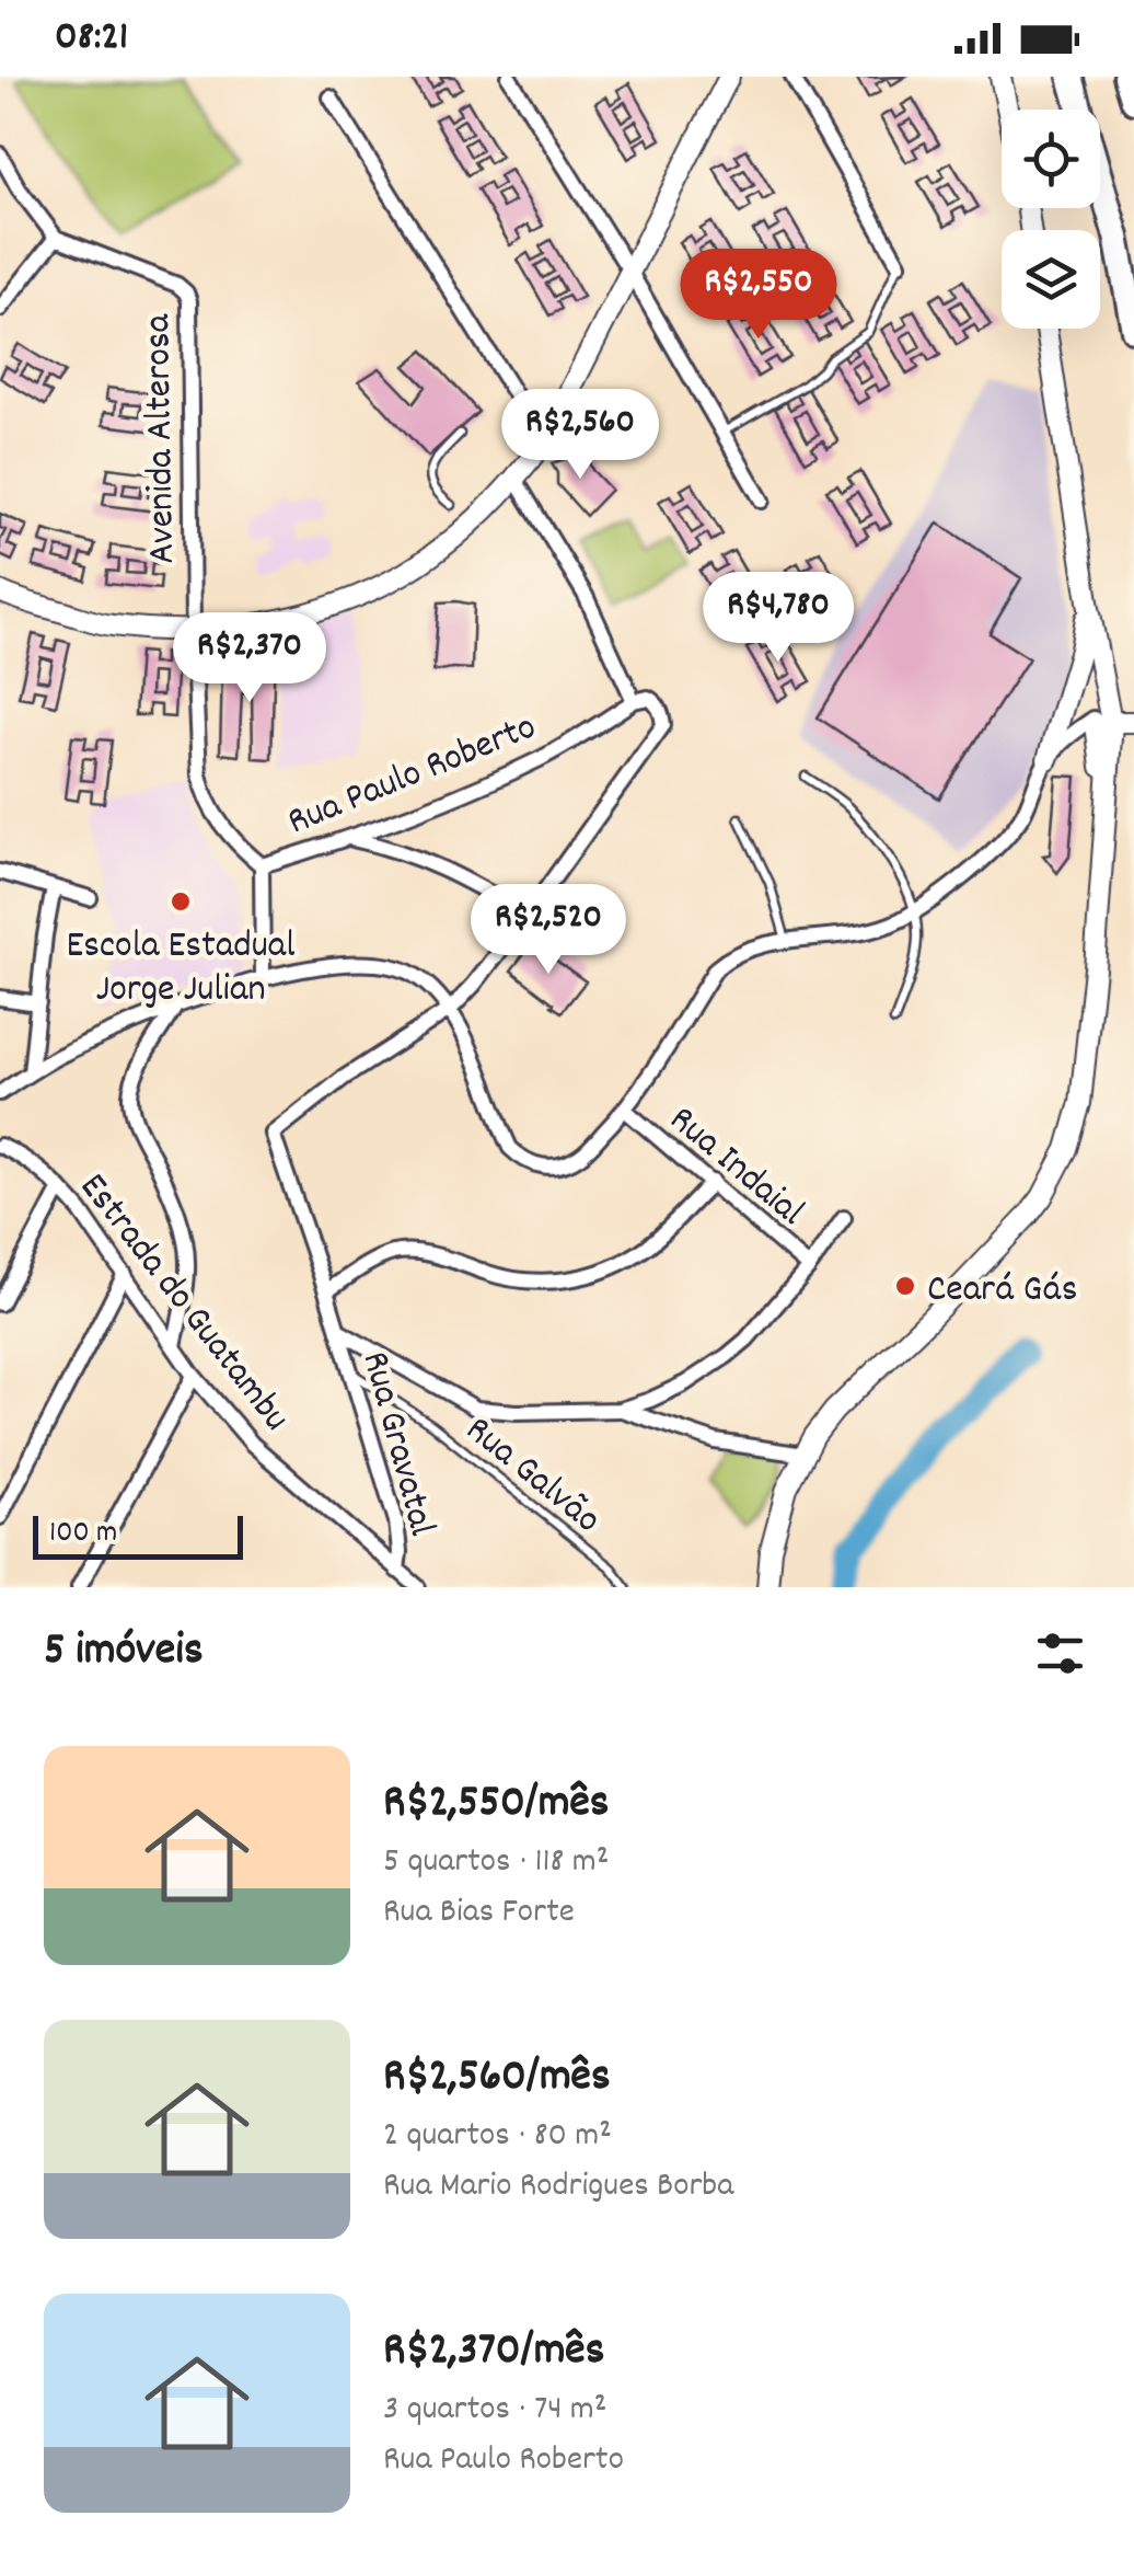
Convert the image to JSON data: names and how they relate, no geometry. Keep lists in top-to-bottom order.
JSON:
{
  "streets": {
    "street": [
      "Avenida Alterosa",
      "Rua Paulo Roberto",
      "Rua Indaial",
      "Estrada do Guatambu",
      "Rua Gravatal"
    ],
    "lane": ["Rua Galvão"]
  },
  "crossings": [
    ["Avenida Alterosa", "Rua Paulo Roberto"],
    ["Estrada do Guatambu", "Rua Gravatal"],
    ["Rua Gravatal", "Rua Galvão"]
  ],
  "places": ["Escola Estadual Jorge Julian", "Ceará Gás"],
  "scale_bar": "100 m",
  "page": {
    "status": "08:21",
    "price": [
      "R$2,550",
      "R$2,560",
      "R$4,780",
      "R$2,370",
      "R$2,520"
    ],
    "scale": "100 m",
    "heading": "5 imóveis",
    "list": [
      {
        "name": "R$2,550/mês",
        "note": "5 quartos · 118 m² · Rua Bias Forte"
      },
      {
        "name": "R$2,560/mês",
        "note": "2 quartos · 80 m² · Rua Mario Rodrigues Borba"
      },
      {
        "name": "R$2,370/mês",
        "note": "3 quartos · 74 m² · Rua Paulo Roberto"
      }
    ]
  }
}
